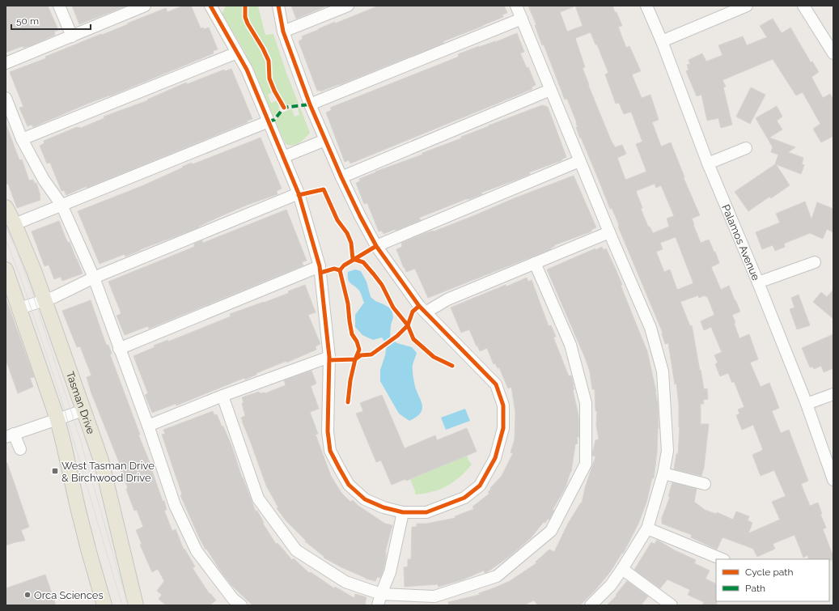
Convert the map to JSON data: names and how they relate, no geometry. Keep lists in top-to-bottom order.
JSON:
{
  "streets": {
    "main road": ["Tasman Drive"],
    "street": ["Palamos Avenue"]
  },
  "places": {
    "transit": ["West Tasman Drive & Birchwood Drive"],
    "other": ["Orca Sciences"]
  },
  "legend": ["Cycle path", "Path"],
  "scale_bar": "50 m"
}
